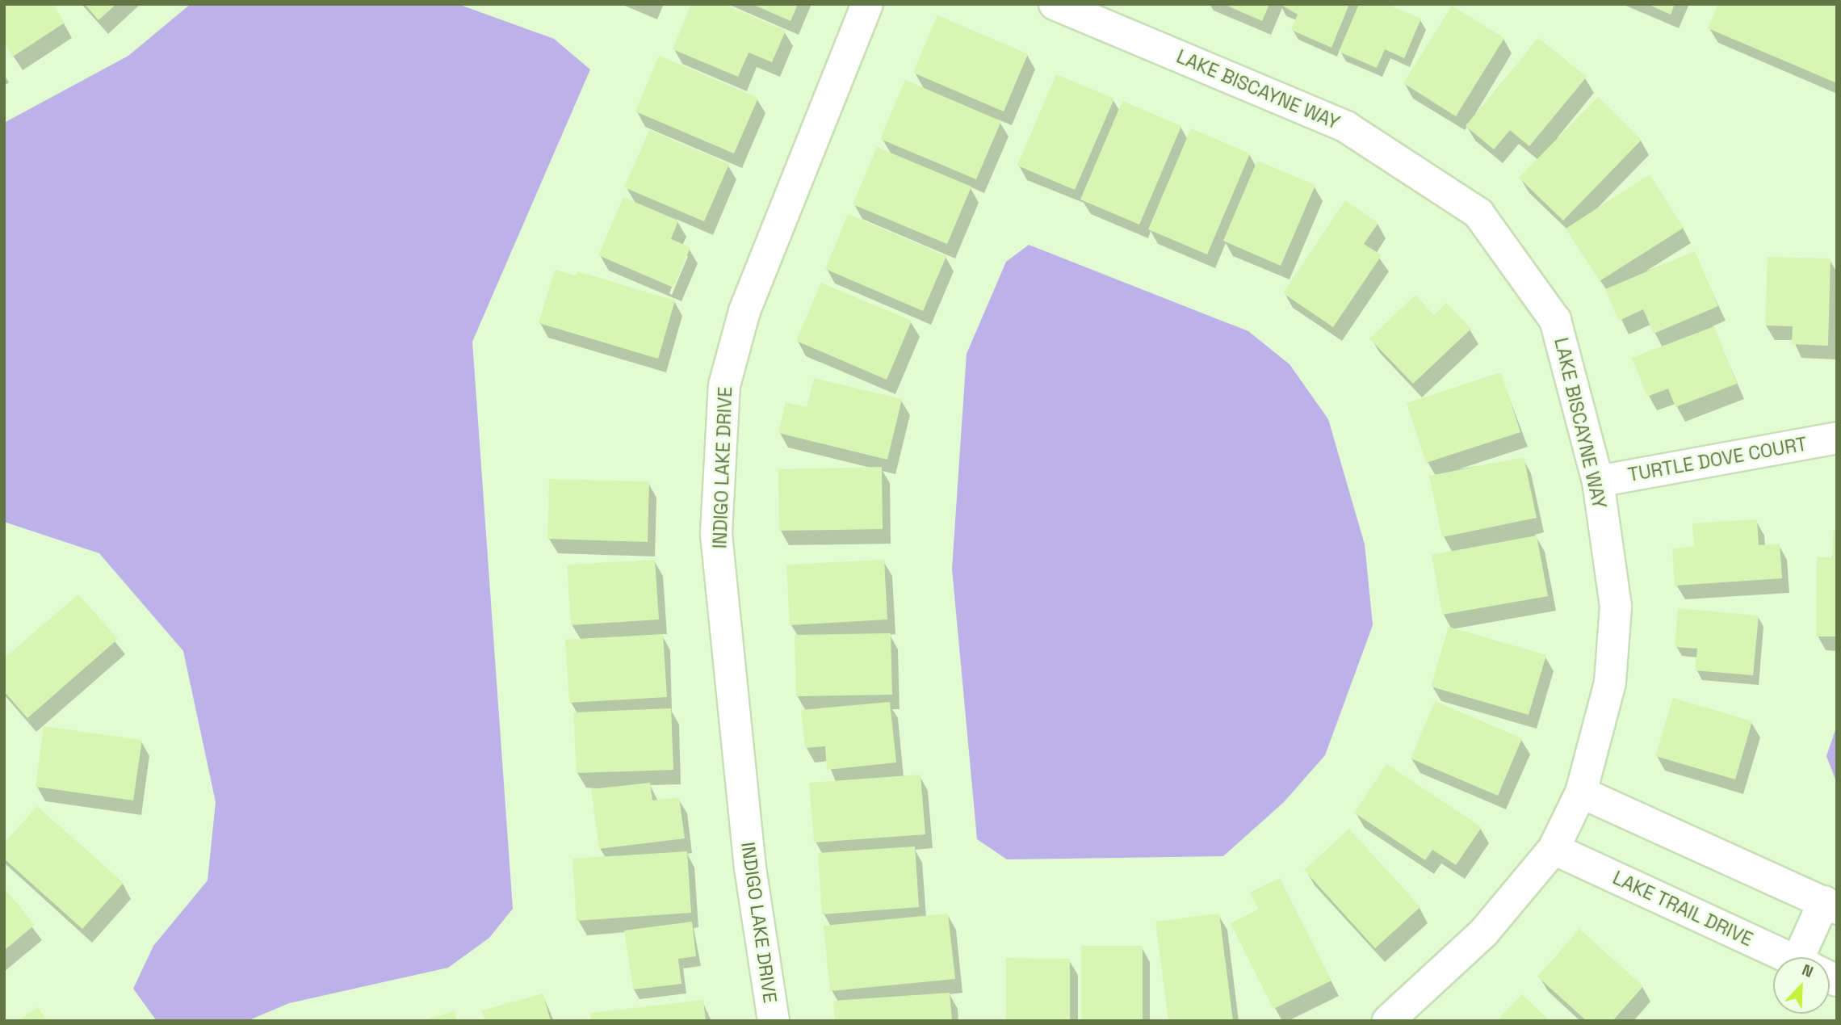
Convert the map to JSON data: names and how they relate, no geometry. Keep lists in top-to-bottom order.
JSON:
{
  "streets": {
    "street": [
      "LAKE BISCAYNE WAY",
      "TURTLE DOVE COURT",
      "INDIGO LAKE DRIVE",
      "LAKE TRAIL DRIVE"
    ]
  },
  "crossings": [
    ["LAKE BISCAYNE WAY", "TURTLE DOVE COURT"],
    ["LAKE BISCAYNE WAY", "LAKE TRAIL DRIVE"]
  ],
  "north": "top right"
}
